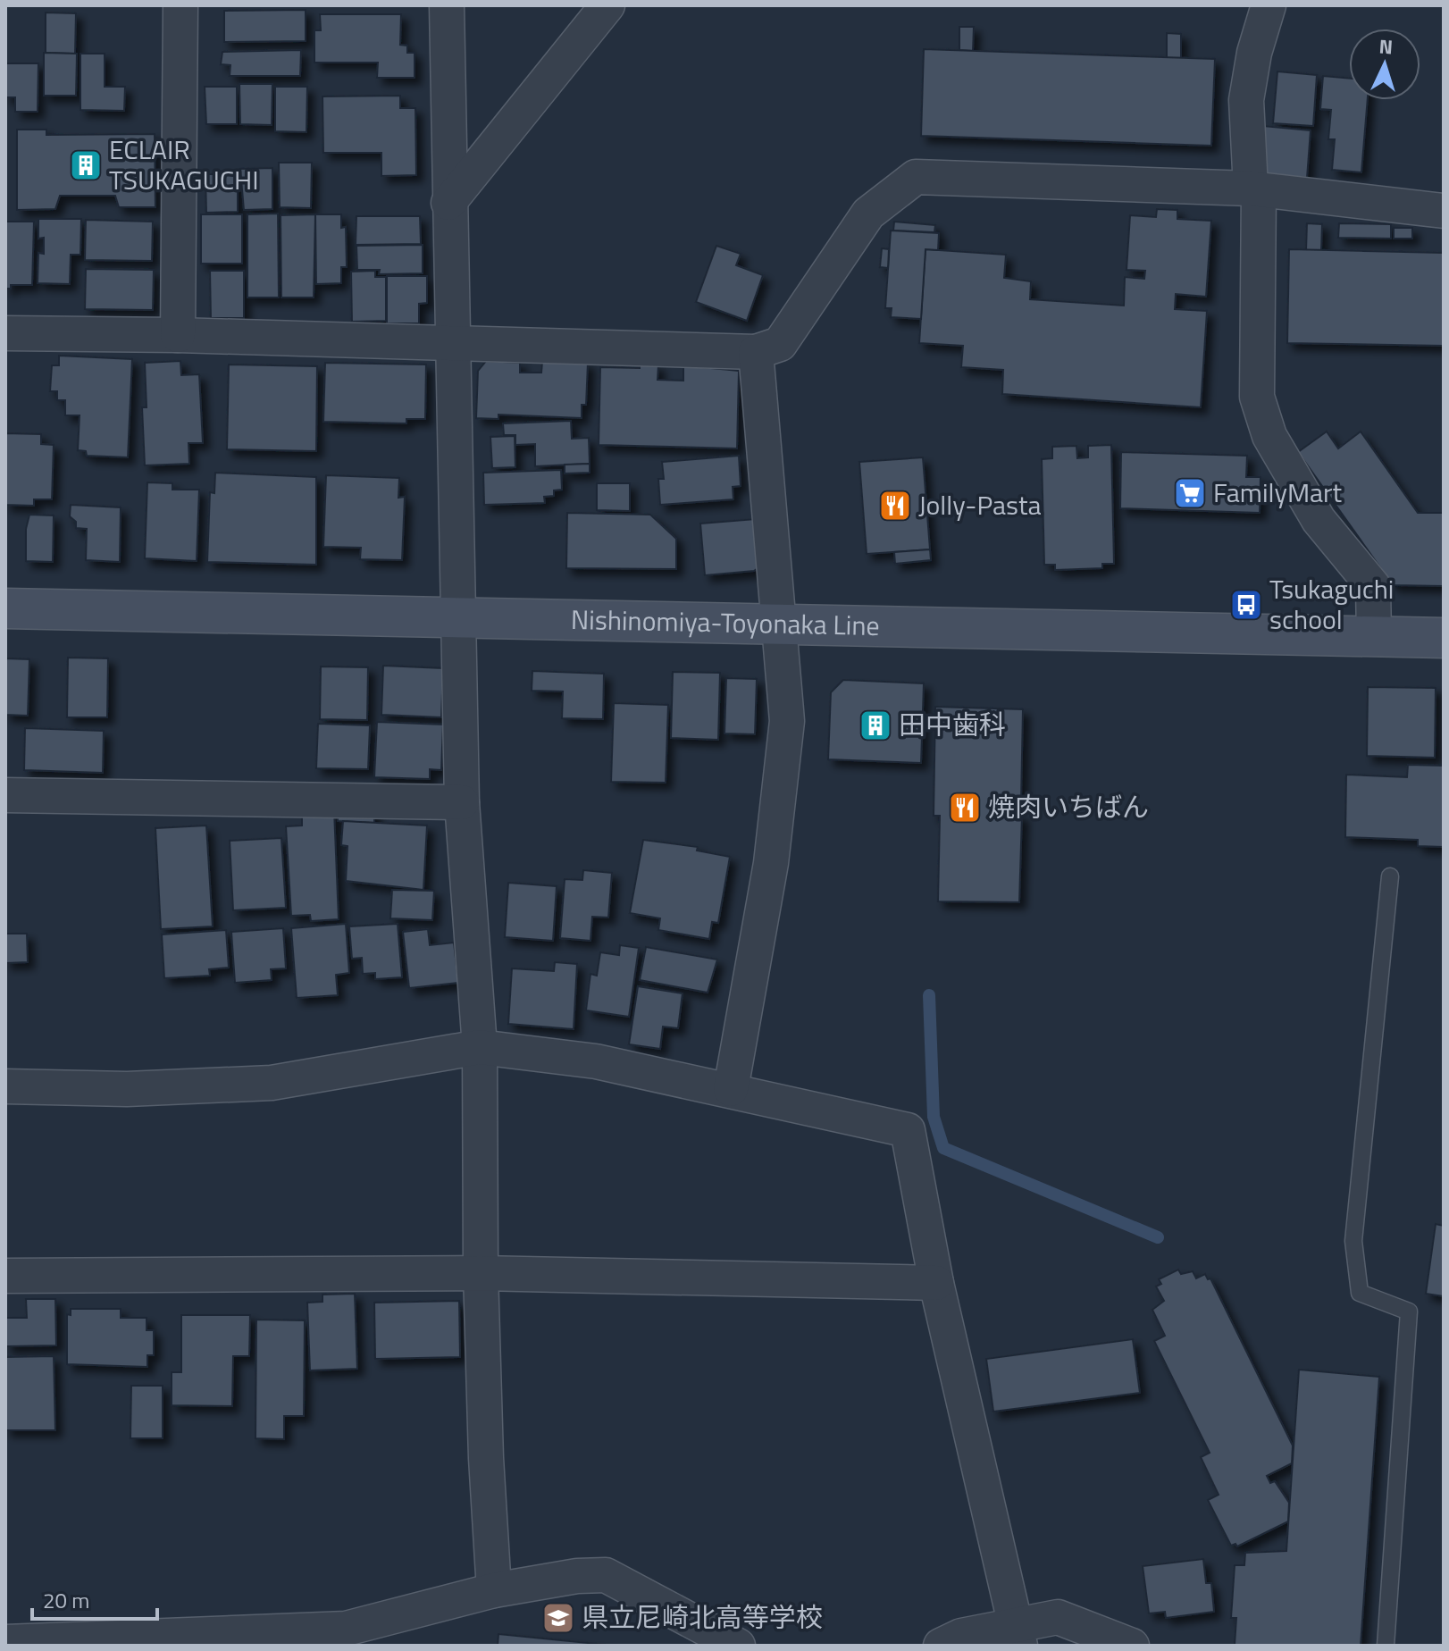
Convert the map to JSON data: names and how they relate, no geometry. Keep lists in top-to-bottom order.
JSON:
{
  "streets": {
    "main road": ["Nishinomiya-Toyonaka Line"]
  },
  "places": {
    "building": ["ECLAIR TSUKAGUCHI", "田中歯科"],
    "supermarket": ["FamilyMart"],
    "restaurant": ["Jolly-Pasta", "焼肉いちばん"],
    "bus stop": ["Tsukaguchi school"],
    "school or university": ["県立尼崎北高等学校"]
  },
  "scale_bar": "20 m",
  "north": "top"
}
